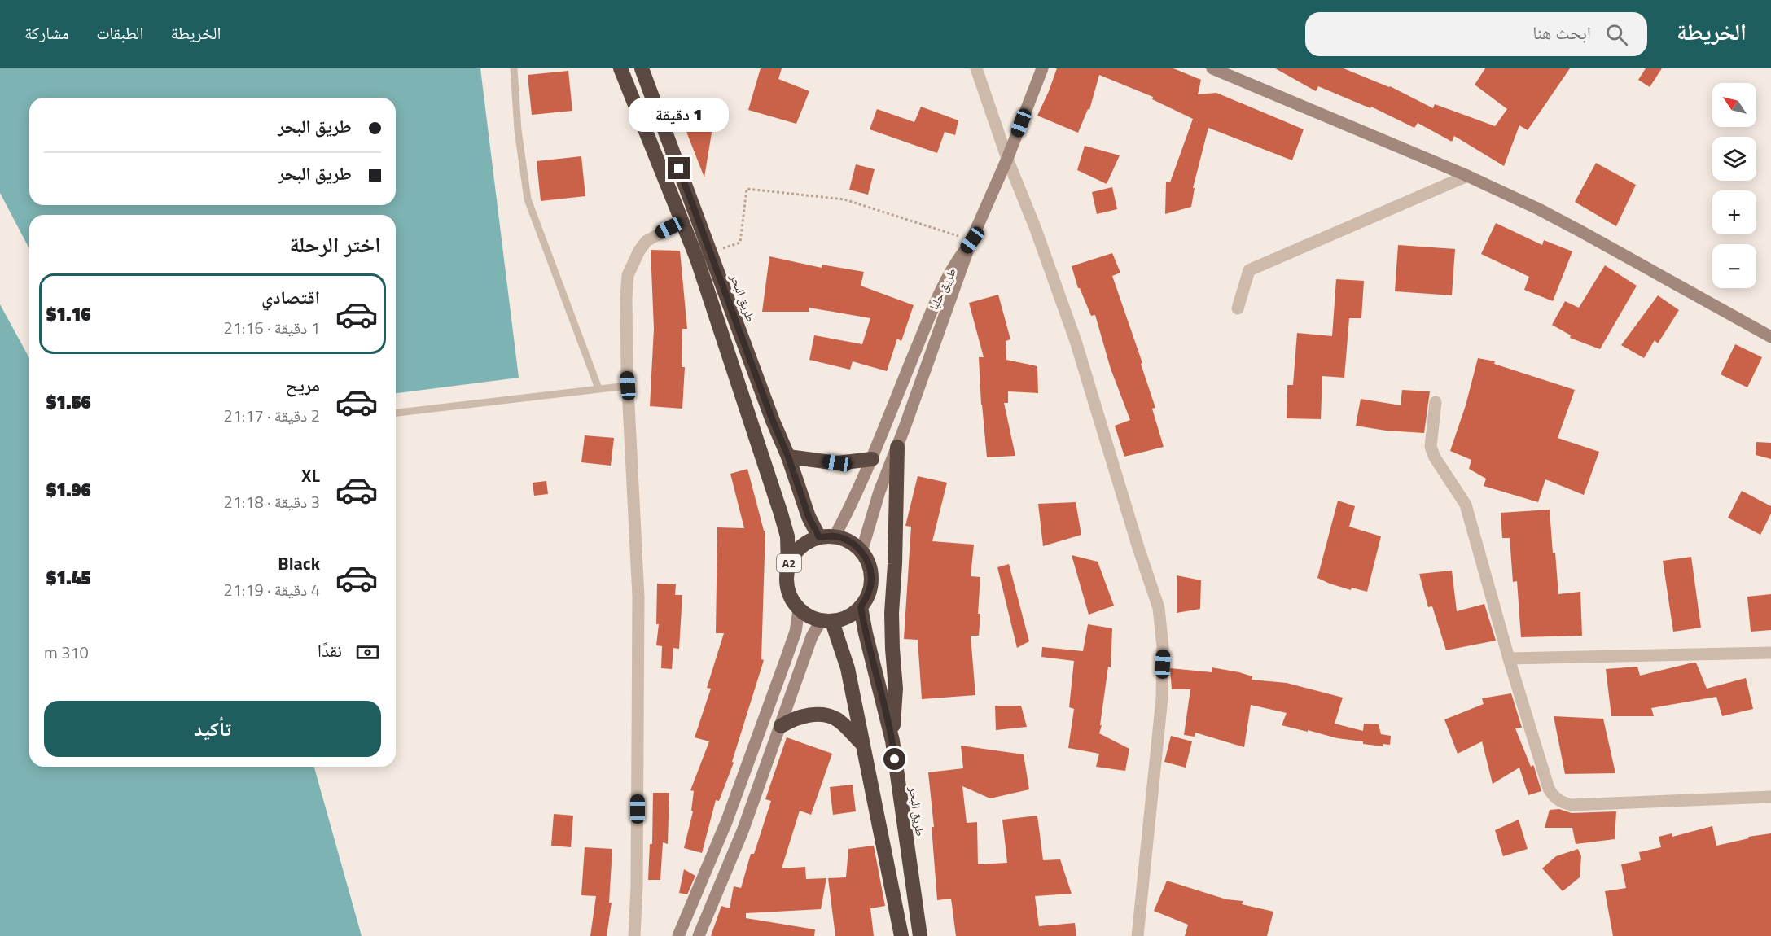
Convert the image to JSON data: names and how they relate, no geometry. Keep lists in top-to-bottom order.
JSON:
{
  "streets": {
    "highway": ["طريق البحر", "A2"],
    "main road": ["طريق حلبا"]
  },
  "crossings": [
    ["طريق حلبا", "طريق البحر"],
    ["طريق حلبا", "A2"],
    ["طريق البحر", "A2"]
  ],
  "north": "top left",
  "page": {
    "header": "الخريطة",
    "search": "ابحث هنا",
    "nav": ["الخريطة", "الطبقات", "مشاركة"],
    "map_buttons": ["+", "−"],
    "bubble": "1 دقيقة",
    "banner": ["طريق البحر", "طريق البحر"],
    "heading": "اختر الرحلة",
    "list": [
      {
        "name": "اقتصادي",
        "note": "1 دقيقة · 21:16",
        "value": "$1.16"
      },
      {
        "name": "مريح",
        "note": "2 دقيقة · 21:17",
        "value": "$1.56"
      },
      {
        "name": "XL",
        "note": "3 دقيقة · 21:18",
        "value": "$1.96"
      },
      {
        "name": "Black",
        "note": "4 دقيقة · 21:19",
        "value": "$1.45"
      }
    ],
    "pay": ["نقدًا", "310 m"],
    "buttons": "تأكيد"
  }
}
